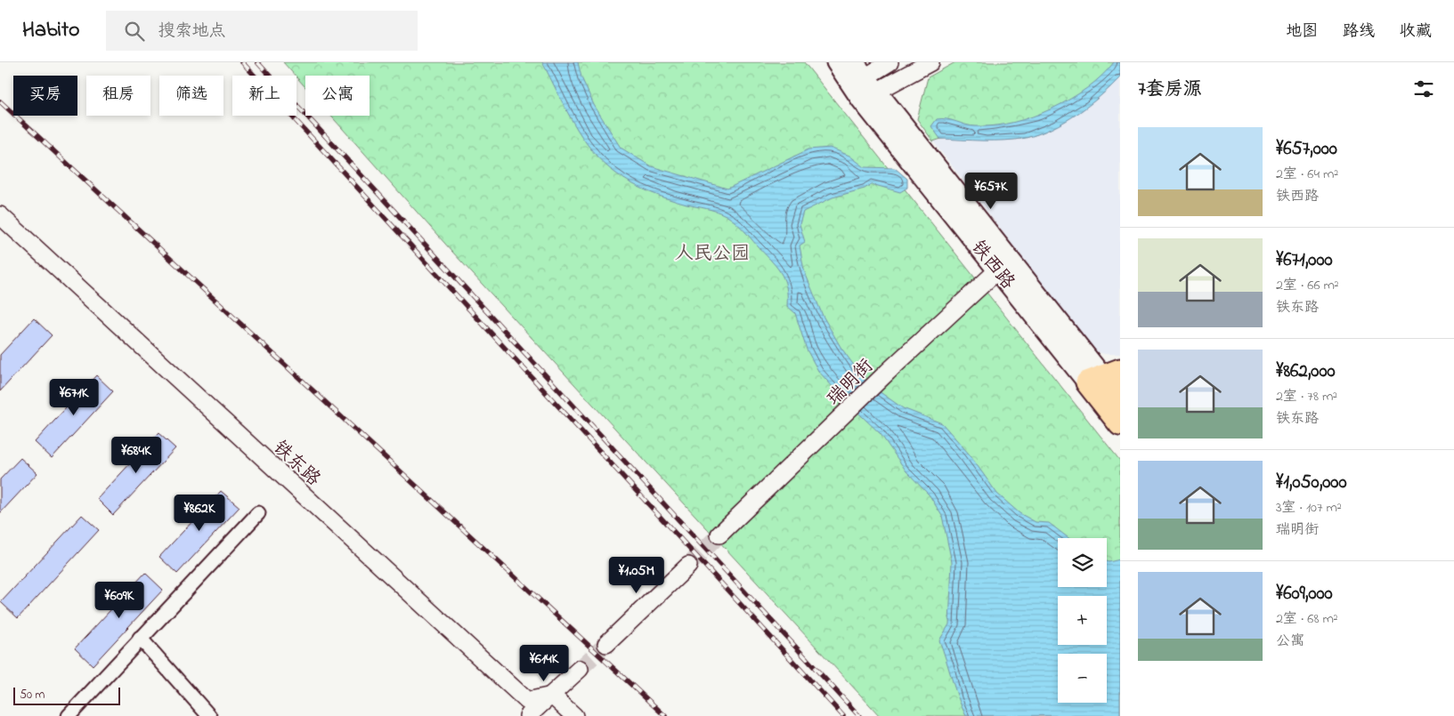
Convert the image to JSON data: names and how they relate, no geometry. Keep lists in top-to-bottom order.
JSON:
{
  "streets": {
    "highway": ["铁西路"],
    "street": ["瑞明街", "铁东路"]
  },
  "crossings": [
    ["铁西路", "瑞明街"]
  ],
  "parks": ["人民公园"],
  "scale_bar": "50 m",
  "page": {
    "header": "Habito",
    "search": "搜索地点",
    "nav": ["地图", "路线", "收藏"],
    "heading": "7套房源",
    "chip": [
      "买房",
      "租房",
      "筛选",
      "新上",
      "公寓"
    ],
    "list": [
      {
        "name": "¥657,000",
        "note": "2室 · 64 m² · 铁西路"
      },
      {
        "name": "¥671,000",
        "note": "2室 · 66 m² · 铁东路"
      },
      {
        "name": "¥862,000",
        "note": "2室 · 78 m² · 铁东路"
      },
      {
        "name": "¥1,050,000",
        "note": "3室 · 107 m² · 瑞明街"
      },
      {
        "name": "¥609,000",
        "note": "2室 · 68 m² · 公寓"
      }
    ],
    "price": [
      "¥657K",
      "¥671K",
      "¥684K",
      "¥862K",
      "¥1.05M",
      "¥609K",
      "¥614K"
    ],
    "map_buttons": ["+", "−"],
    "scale": "50 m"
  }
}
